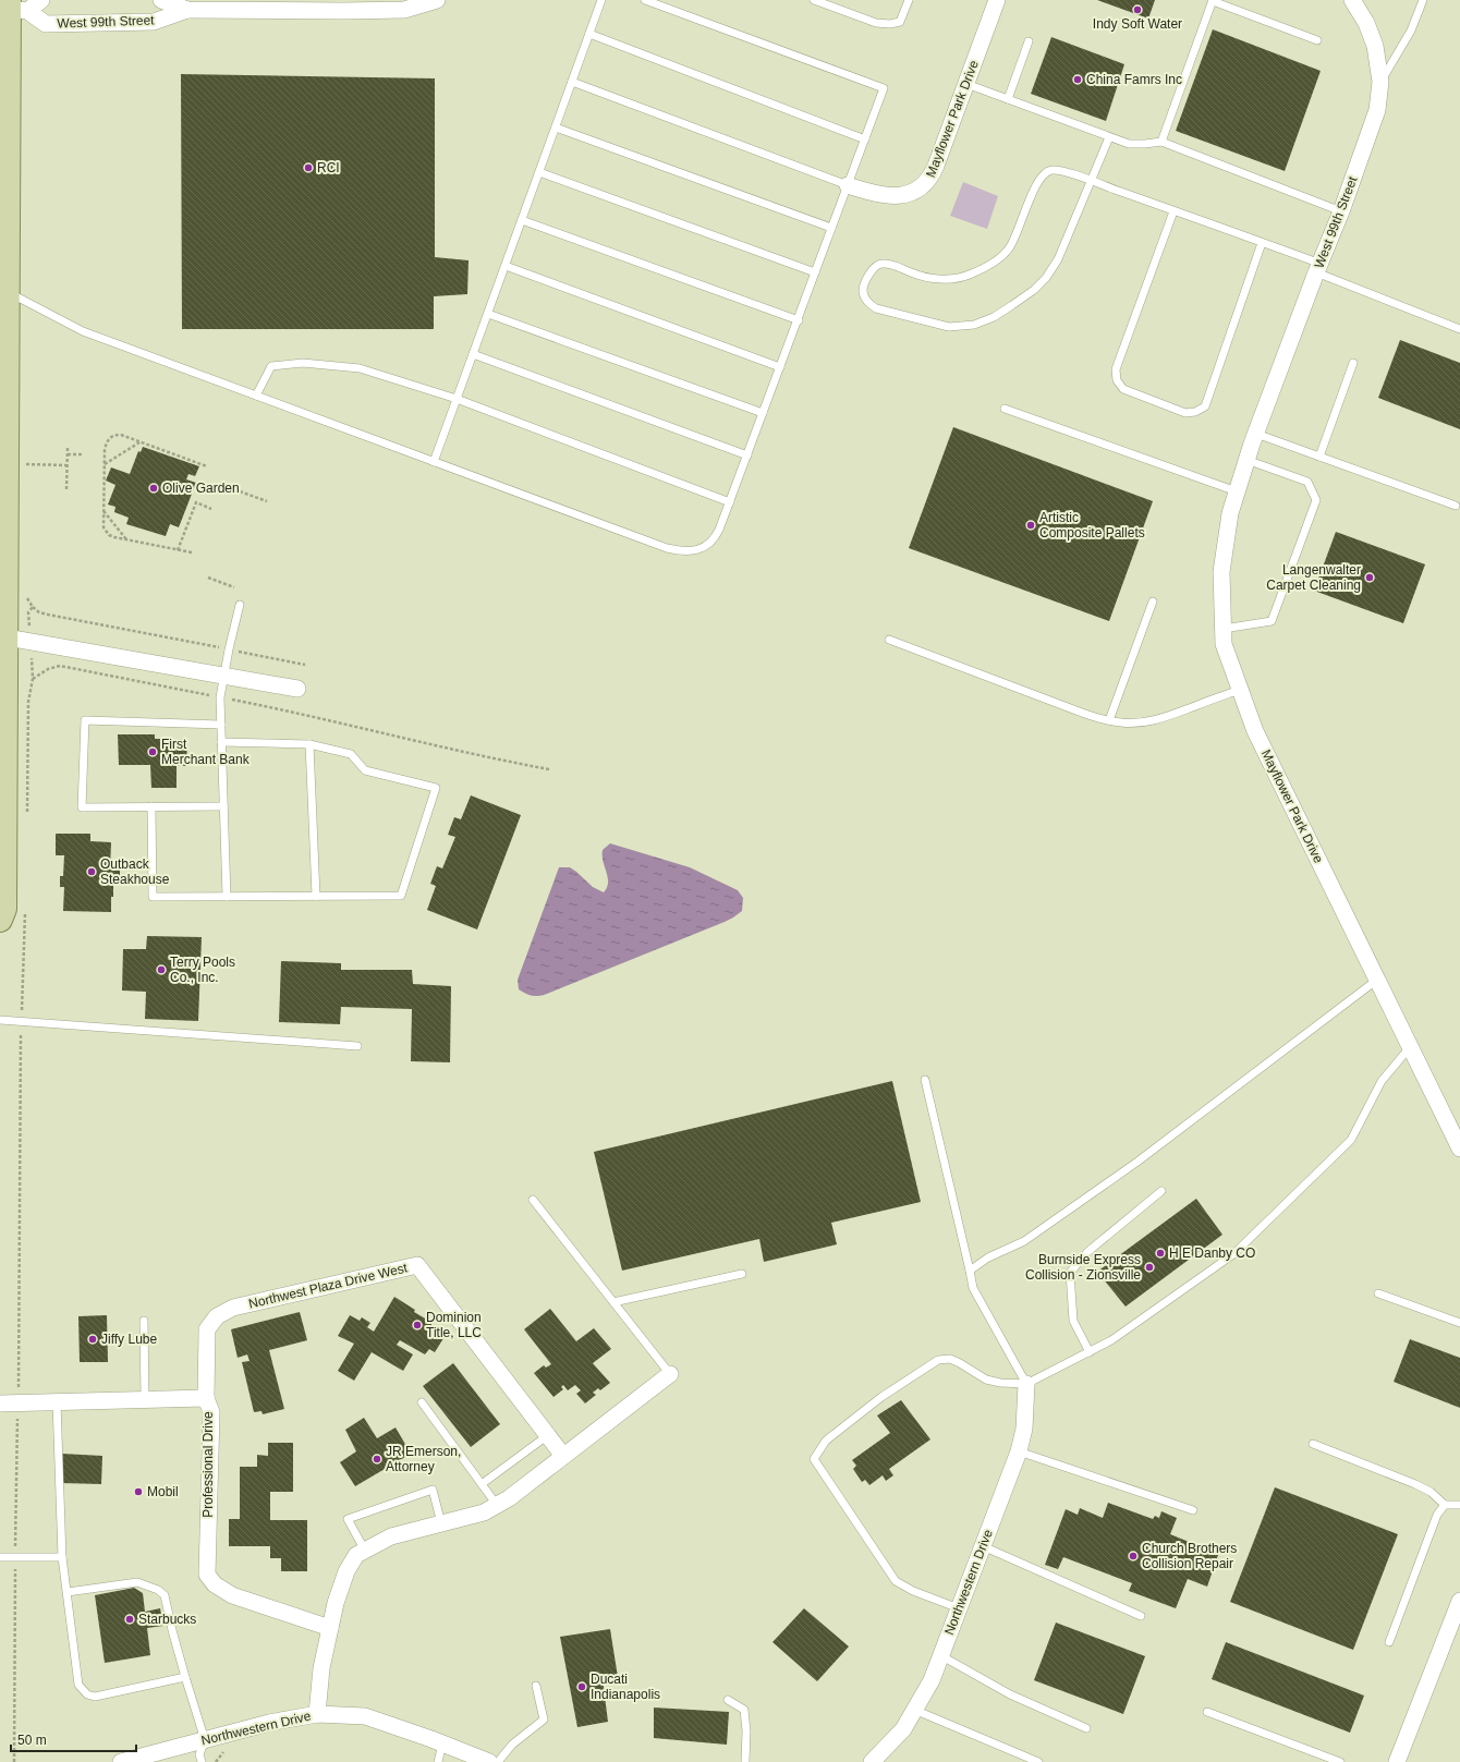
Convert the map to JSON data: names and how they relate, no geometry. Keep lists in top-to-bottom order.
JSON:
{
  "streets": {
    "street": [
      "West 99th Street",
      "Mayflower Park Drive",
      "Northwest Plaza Drive West",
      "Professional Drive",
      "Northwestern Drive"
    ]
  },
  "crossings": [
    ["West 99th Street", "Mayflower Park Drive"],
    ["Northwest Plaza Drive West", "Professional Drive"]
  ],
  "places": [
    "Indy Soft Water",
    "China Famrs Inc",
    "RCI",
    "Olive Garden",
    "Artistic Composite Pallets",
    "Langenwalter Carpet Cleaning",
    "First Merchant Bank",
    "Outback Steakhouse",
    "Terry Pools Co., Inc.",
    "H E Danby CO",
    "Burnside Express Collision - Zionsville",
    "Dominion Title, LLC",
    "Jiffy Lube",
    "JR Emerson, Attorney",
    "Mobil",
    "Church Brothers Collision Repair",
    "Starbucks",
    "Ducati Indianapolis"
  ],
  "scale_bar": "50 m"
}
